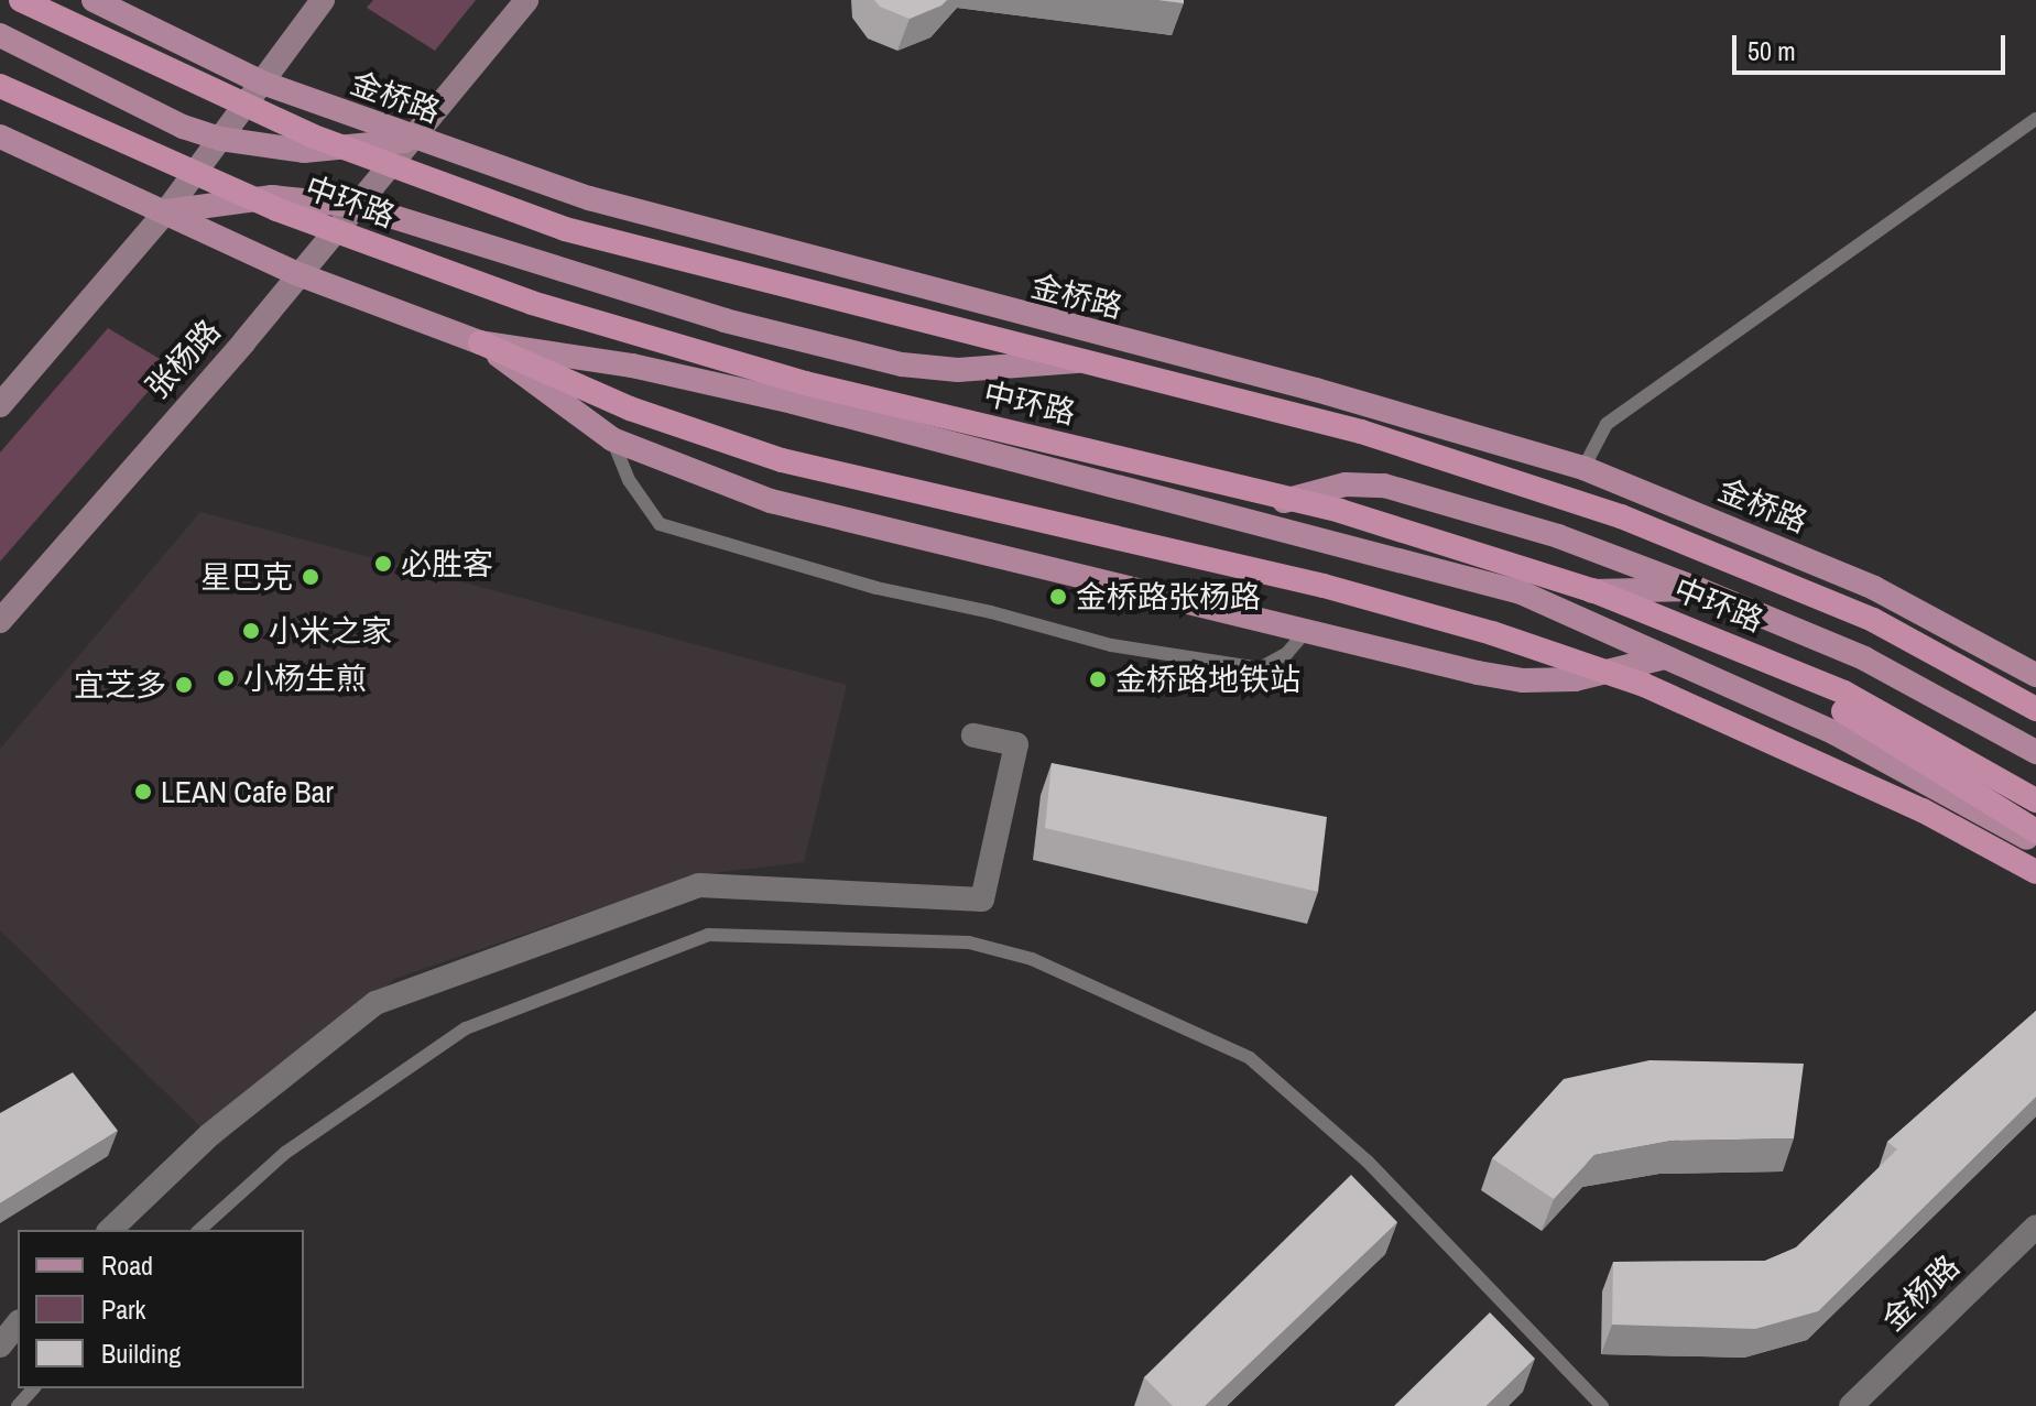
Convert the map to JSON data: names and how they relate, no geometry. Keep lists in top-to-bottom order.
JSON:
{
  "streets": {
    "highway": ["中环路"],
    "main road": ["金桥路", "张杨路"],
    "street": ["金杨路"]
  },
  "crossings": [
    ["金桥路", "张杨路"]
  ],
  "places": [
    "必胜客",
    "星巴克",
    "金桥路张杨路",
    "小米之家",
    "小杨生煎",
    "金桥路地铁站",
    "宜芝多",
    "LEAN Cafe Bar"
  ],
  "legend": ["Road", "Park", "Building"],
  "scale_bar": "50 m"
}
